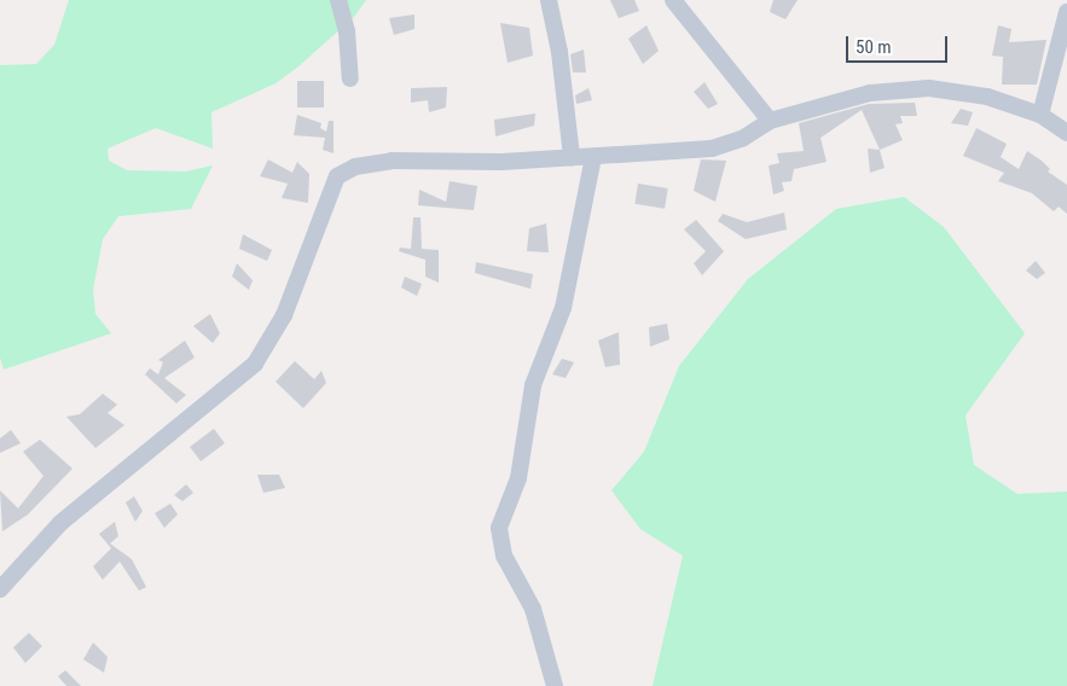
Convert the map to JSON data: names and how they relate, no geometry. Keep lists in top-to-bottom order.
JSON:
{
  "scale_bar": "50 m"
}
